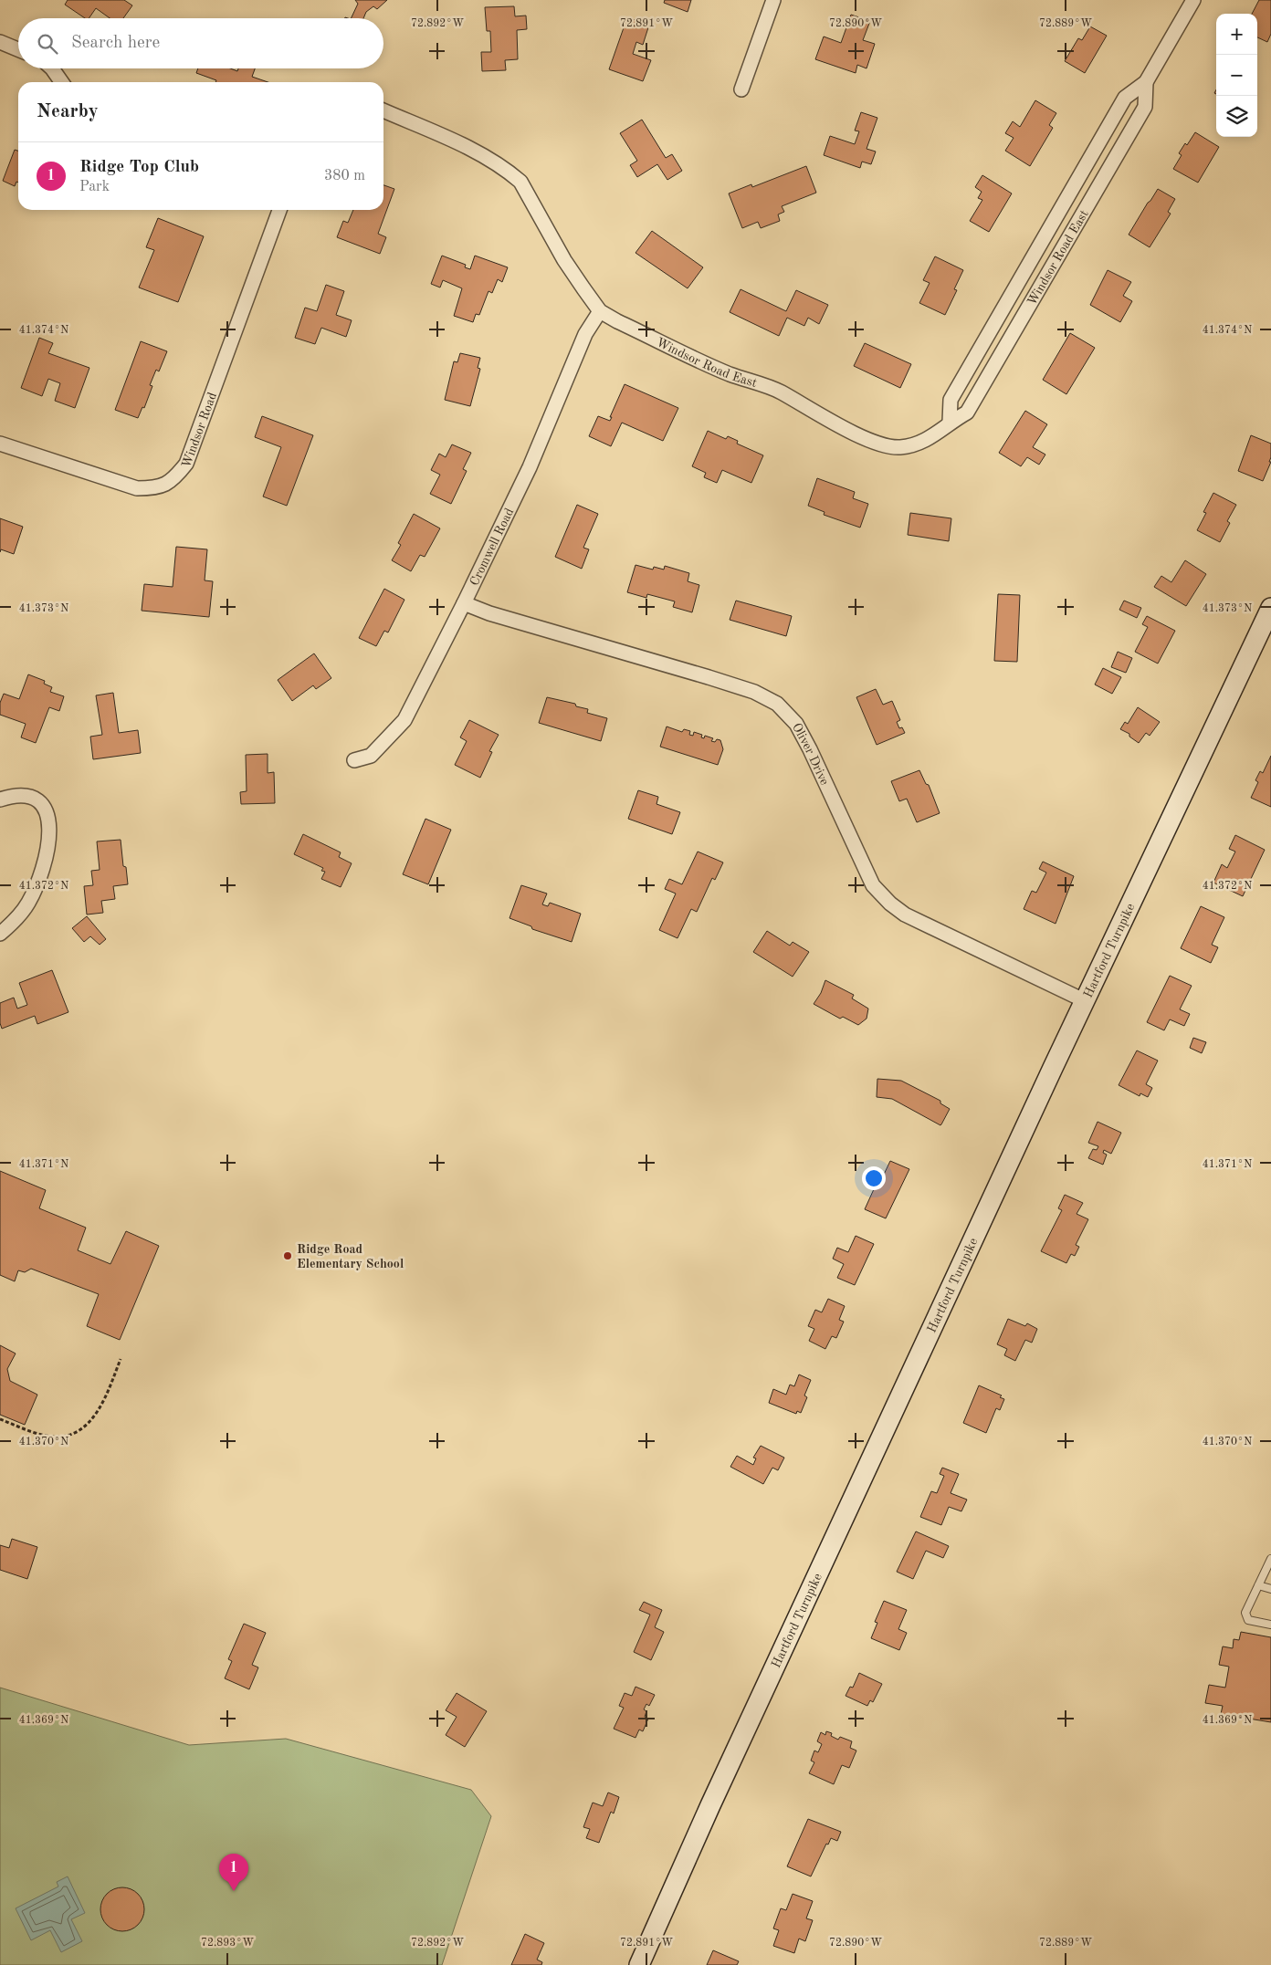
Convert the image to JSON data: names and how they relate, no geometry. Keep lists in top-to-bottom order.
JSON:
{
  "streets": {
    "main road": ["Hartford Turnpike"],
    "street": [
      "Windsor Road East",
      "Windsor Road",
      "Cromwell Road",
      "Oliver Drive"
    ]
  },
  "crossings": [
    ["Windsor Road East", "Cromwell Road"],
    ["Cromwell Road", "Oliver Drive"],
    ["Oliver Drive", "Hartford Turnpike"]
  ],
  "places": ["Ridge Road Elementary School"],
  "page": {
    "map_buttons": ["+", "−"],
    "search": "Search here",
    "heading": "Nearby",
    "list": [
      {
        "mark": "1",
        "name": "Ridge Top Club",
        "note": "Park",
        "value": "380 m"
      }
    ],
    "pins": "1"
  },
  "coordinates": [
    "72.892°W",
    "72.891°W",
    "72.890°W",
    "72.889°W",
    "41.374°N",
    "41.373°N",
    "41.372°N",
    "41.371°N",
    "41.370°N",
    "41.369°N",
    "72.893°W"
  ]
}
